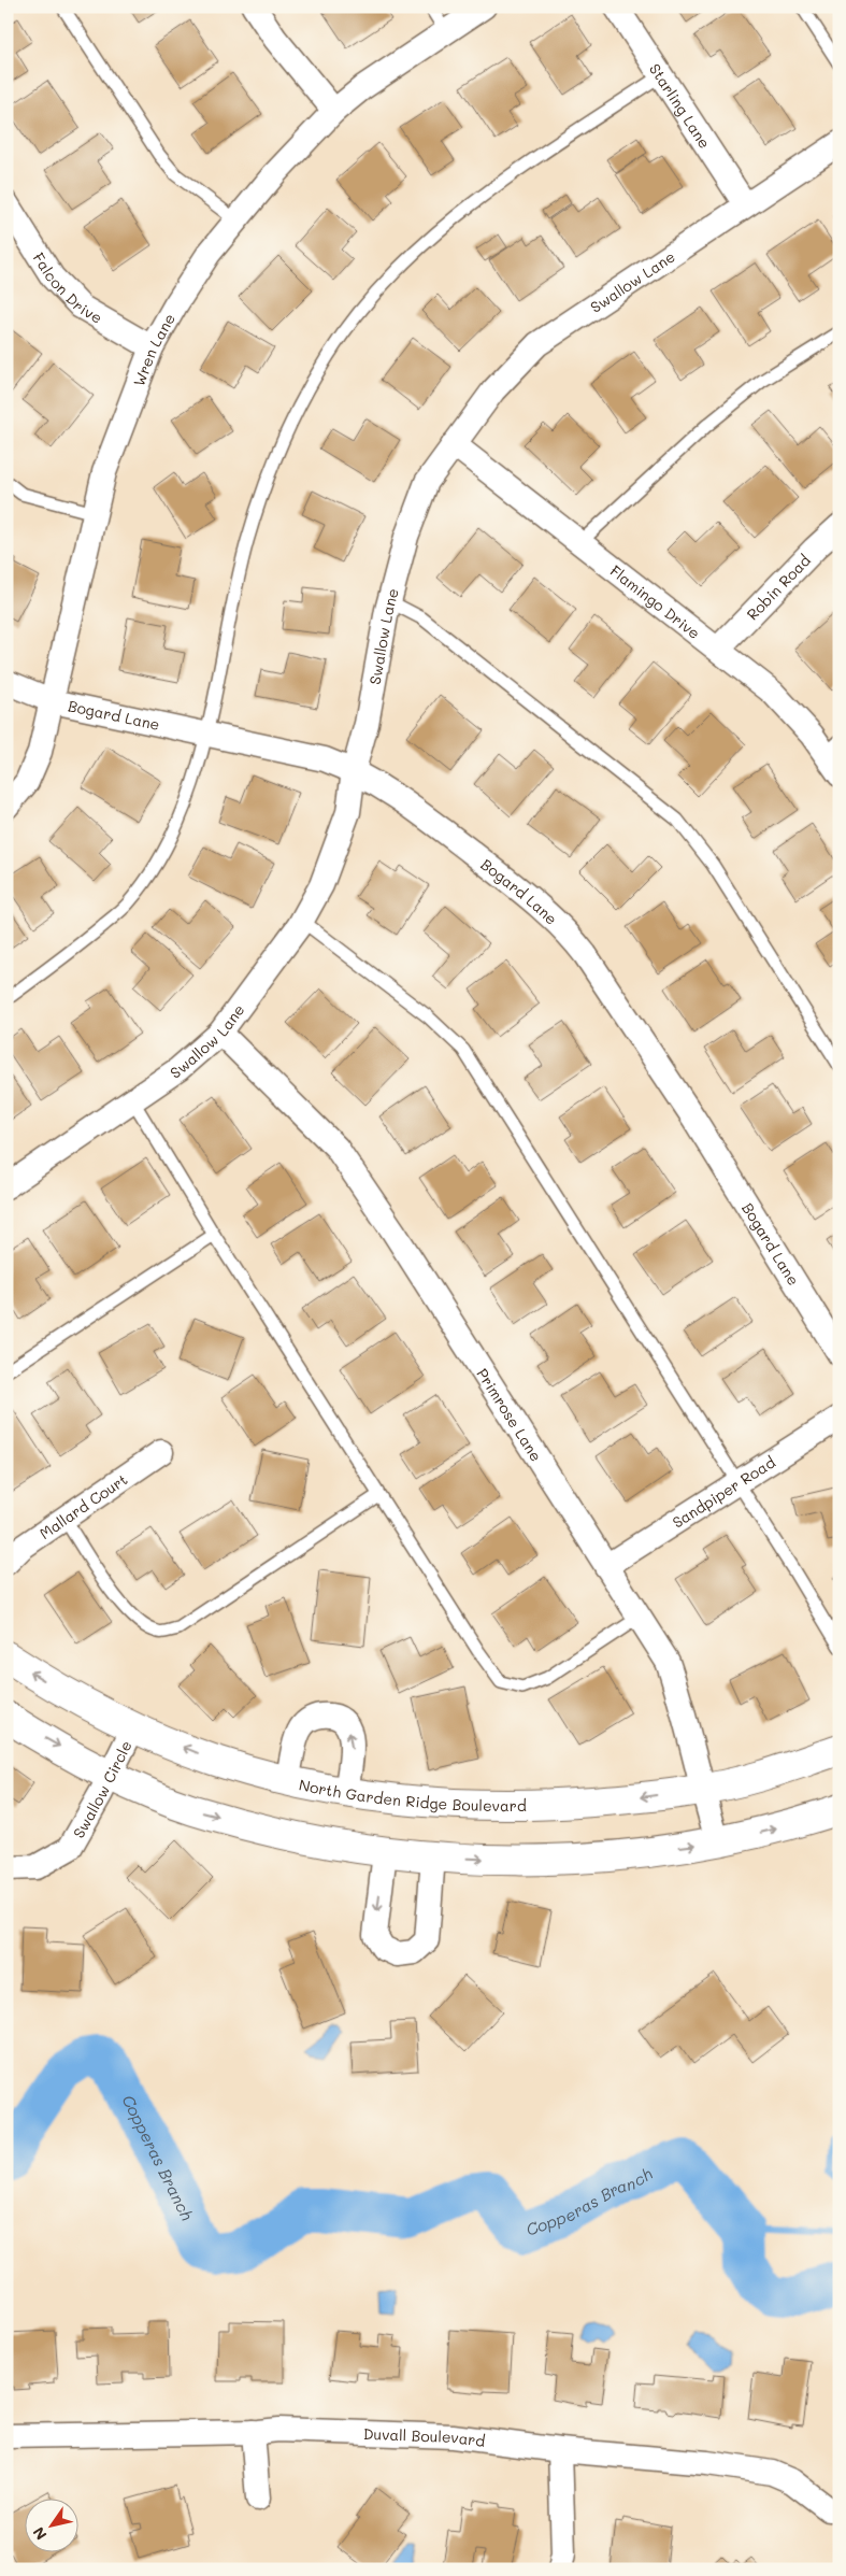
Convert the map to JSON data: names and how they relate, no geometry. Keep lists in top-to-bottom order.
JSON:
{
  "streets": {
    "main road": ["North Garden Ridge Boulevard"],
    "street": [
      "Starling Lane",
      "Swallow Lane",
      "Falcon Drive",
      "Wren Lane",
      "Robin Road",
      "Flamingo Drive",
      "Bogard Lane",
      "Primrose Lane",
      "Sandpiper Road",
      "Mallard Court",
      "Swallow Circle",
      "Duvall Boulevard"
    ]
  },
  "crossings": [
    ["Starling Lane", "Swallow Lane"],
    ["Swallow Lane", "Flamingo Drive"],
    ["Swallow Lane", "Bogard Lane"],
    ["Swallow Lane", "Primrose Lane"],
    ["Falcon Drive", "Wren Lane"],
    ["Wren Lane", "Bogard Lane"],
    ["Robin Road", "Flamingo Drive"],
    ["Primrose Lane", "Sandpiper Road"],
    ["Primrose Lane", "North Garden Ridge Boulevard"],
    ["Swallow Circle", "North Garden Ridge Boulevard"]
  ],
  "water": ["Copperas Branch"],
  "north": "bottom left"
}
